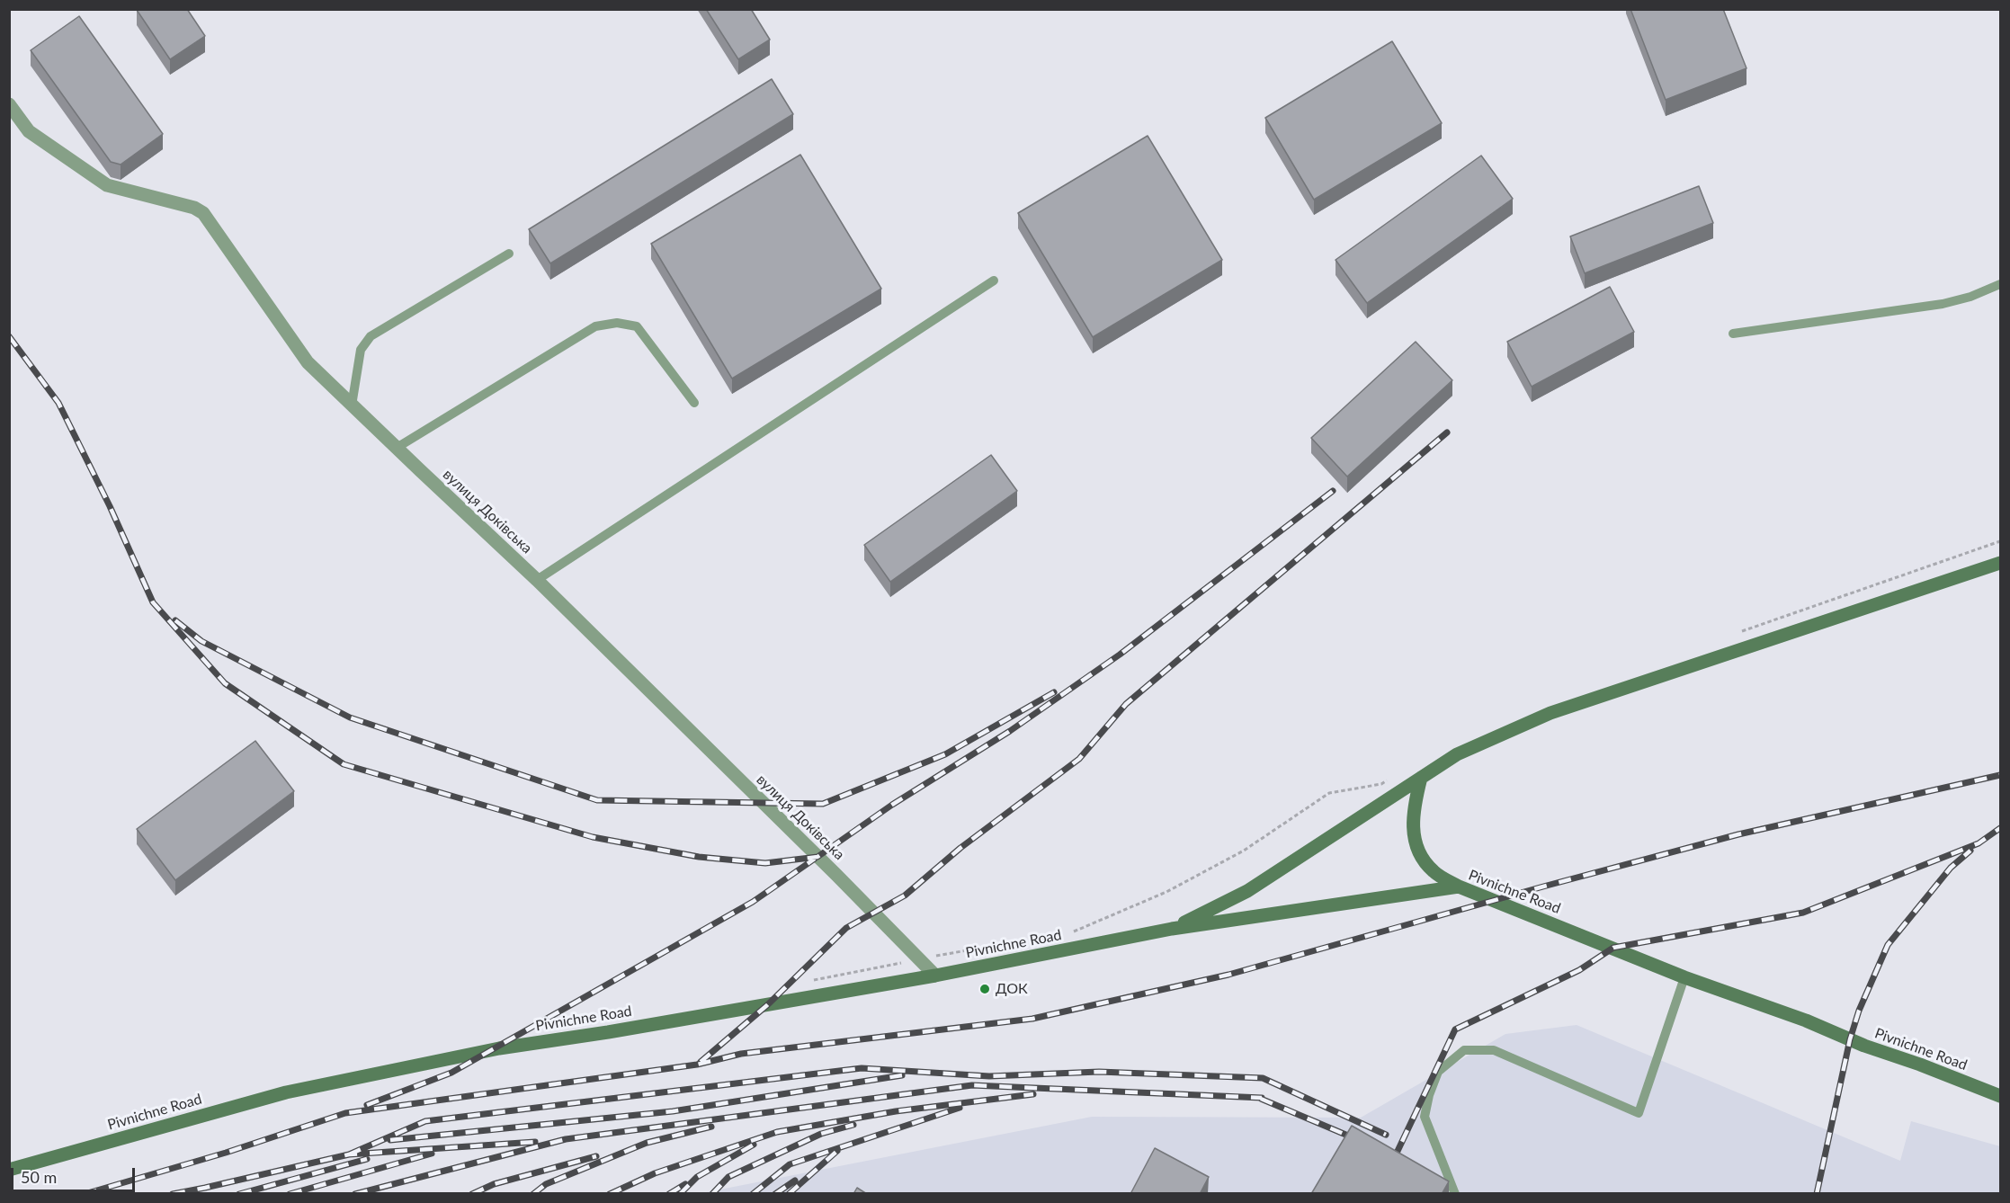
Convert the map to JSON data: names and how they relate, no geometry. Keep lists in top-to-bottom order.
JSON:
{
  "streets": {
    "main road": ["Pivnichne Road"],
    "street": ["вулиця Доківська"]
  },
  "crossings": [
    ["вулиця Доківська", "Pivnichne Road"]
  ],
  "places": ["ДОК"],
  "scale_bar": "50 m"
}
